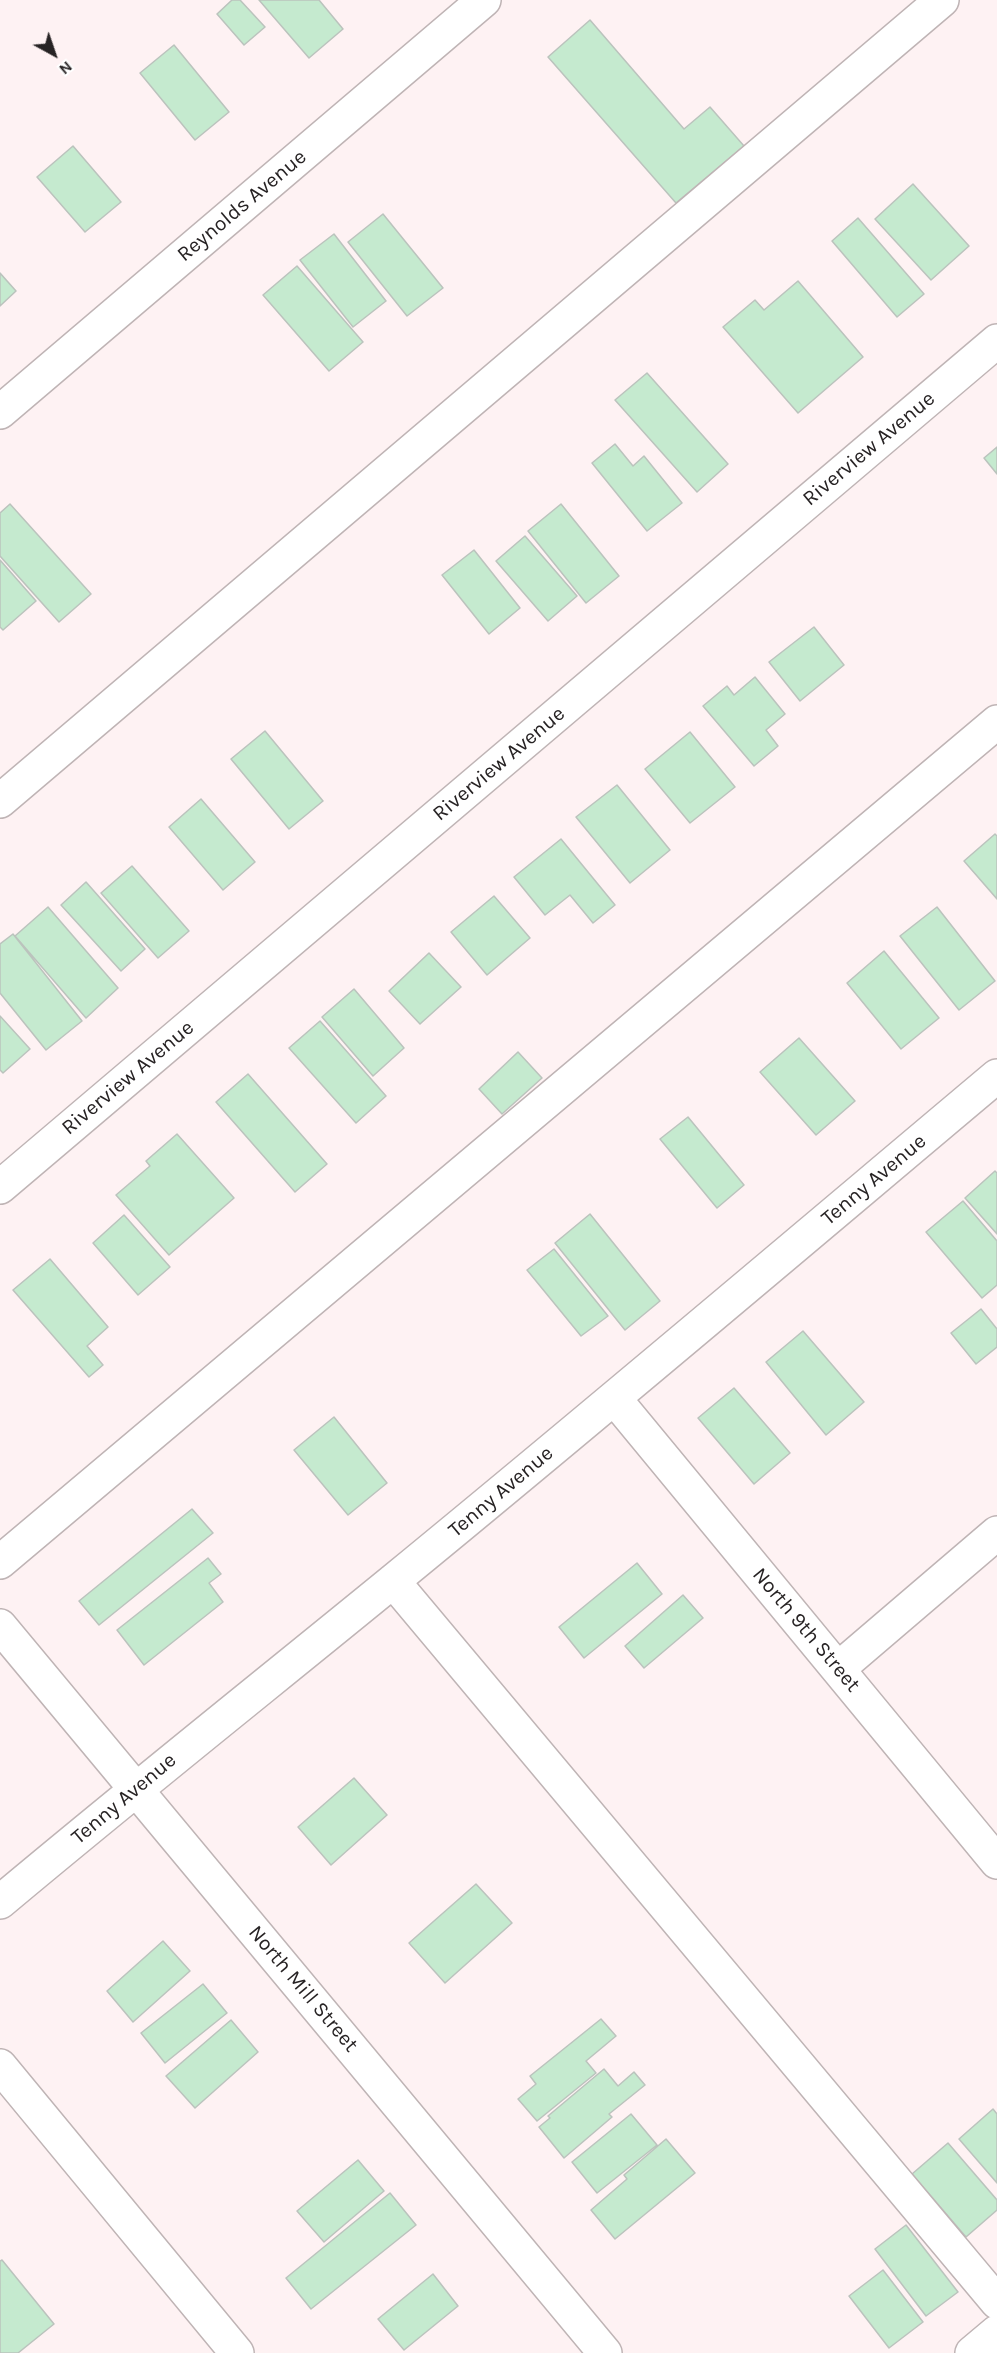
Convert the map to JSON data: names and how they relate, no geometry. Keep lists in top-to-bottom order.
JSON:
{
  "streets": {
    "street": [
      "Reynolds Avenue",
      "Riverview Avenue",
      "Tenny Avenue",
      "North 9th Street",
      "North Mill Street"
    ]
  },
  "crossings": [
    ["Tenny Avenue", "North 9th Street"],
    ["Tenny Avenue", "North Mill Street"]
  ],
  "north": "bottom right"
}
